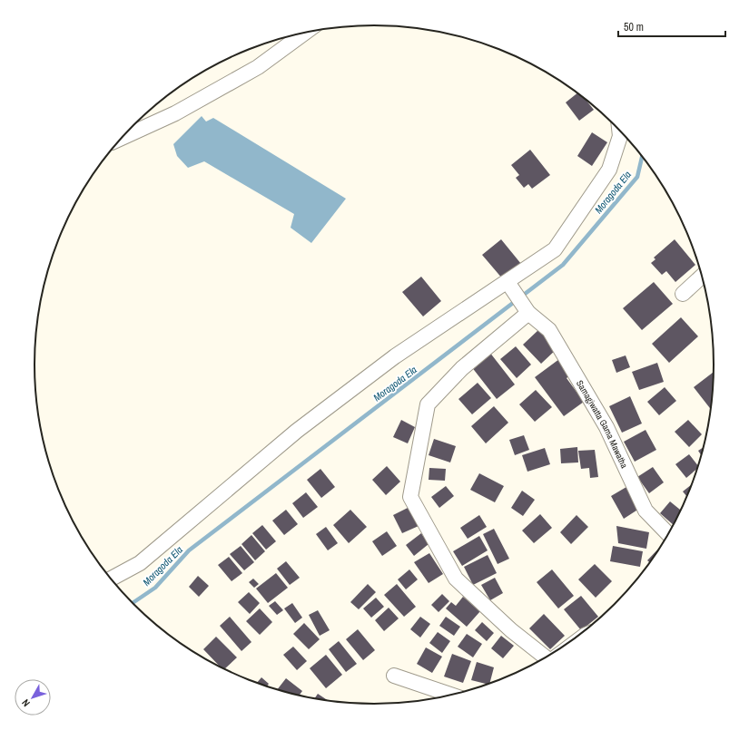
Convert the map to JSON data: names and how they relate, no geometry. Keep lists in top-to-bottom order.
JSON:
{
  "streets": {
    "street": ["Samagiwatta Gama Mawatha"]
  },
  "water": ["Moragoda Ela"],
  "scale_bar": "50 m",
  "north": "bottom left"
}
